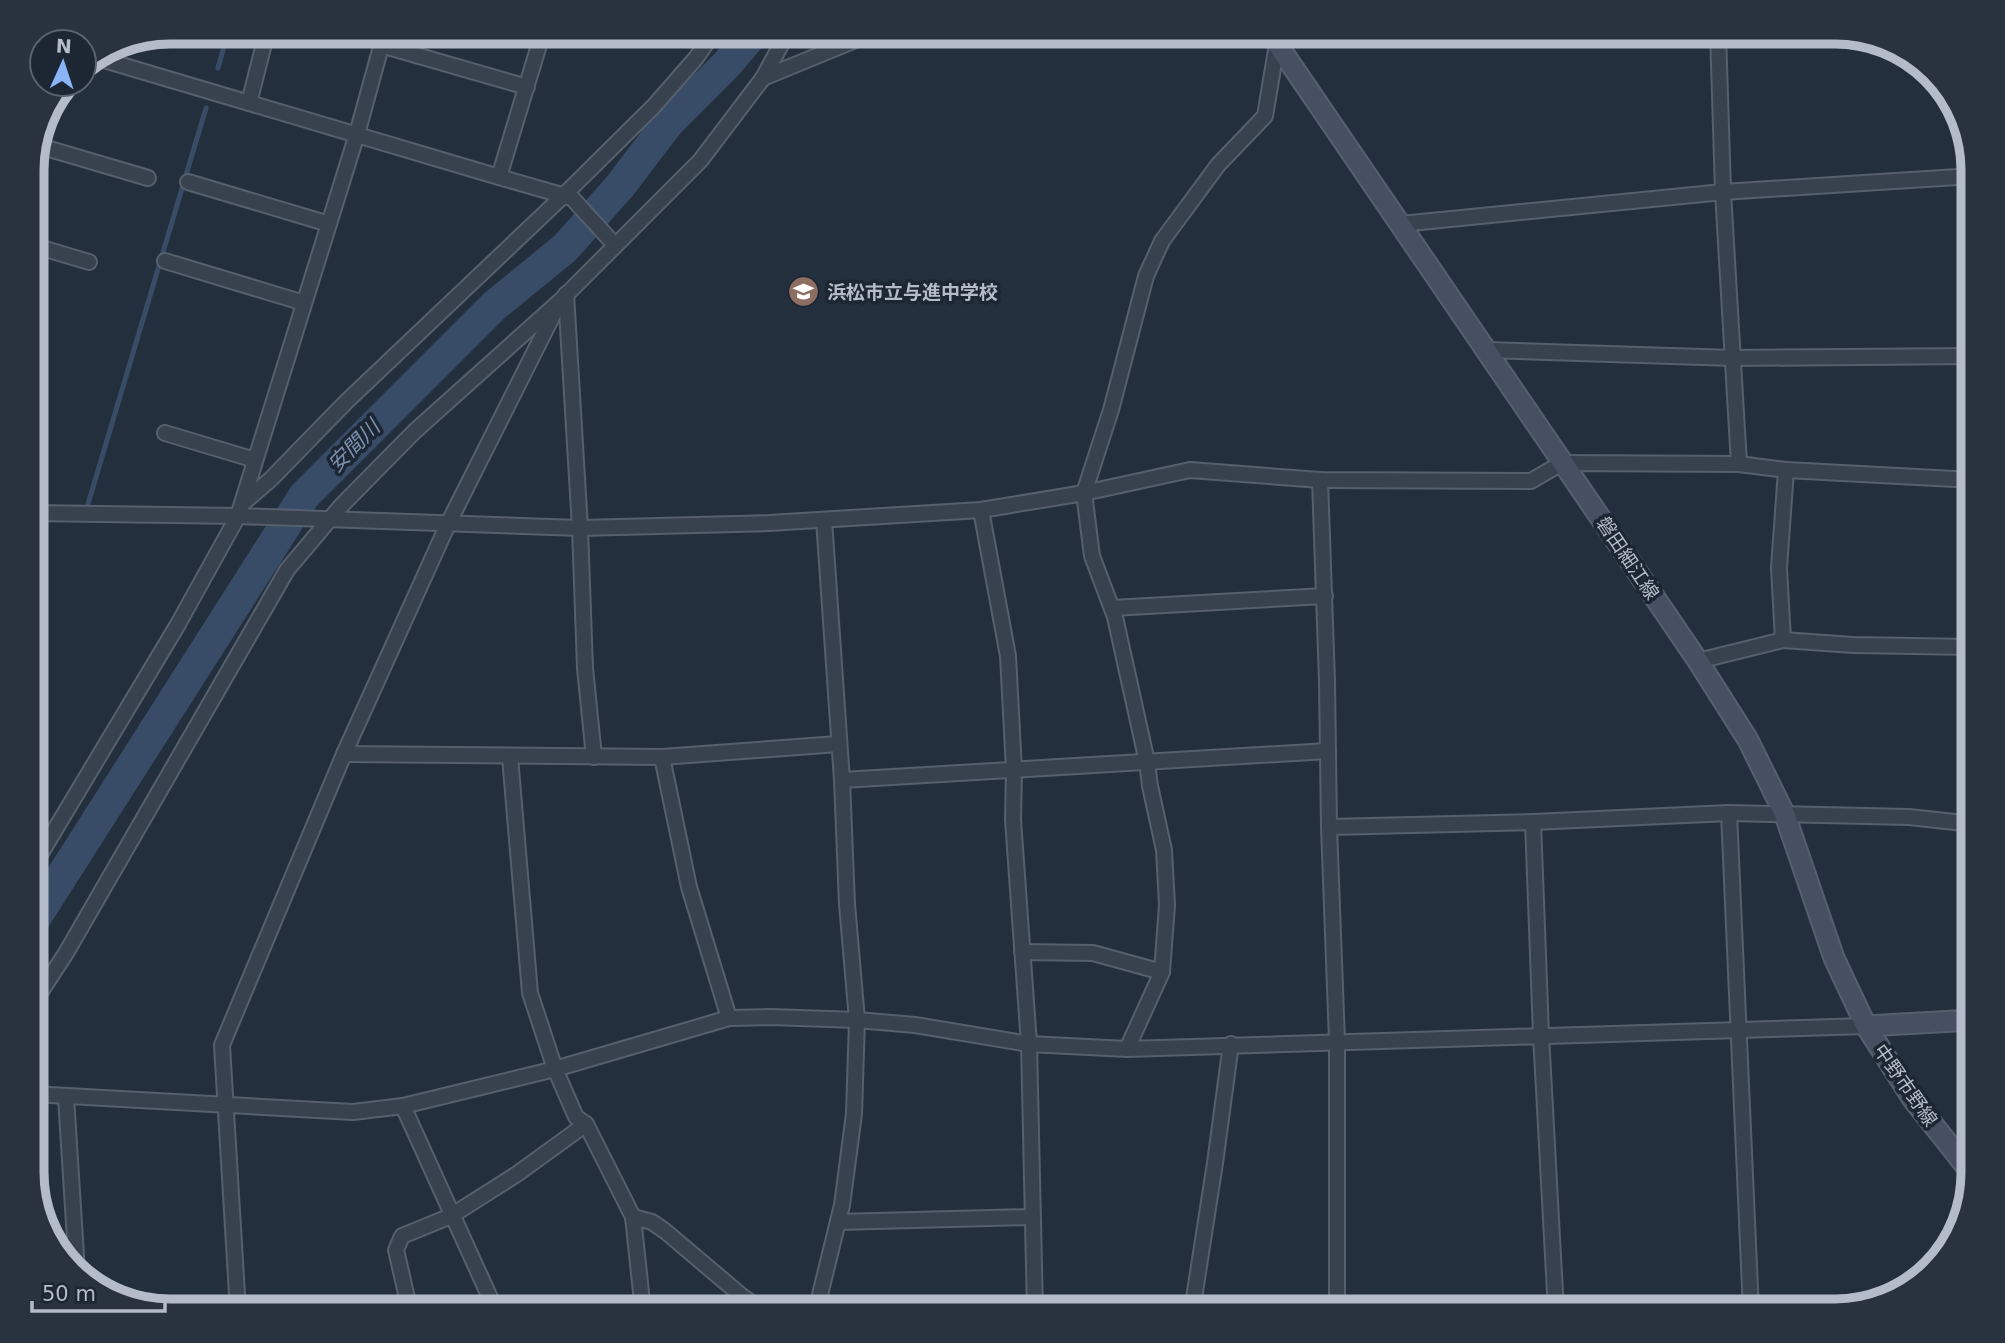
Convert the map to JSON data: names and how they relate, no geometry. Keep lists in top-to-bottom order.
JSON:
{
  "streets": {
    "main road": ["磐田細江線", "中野市野線"]
  },
  "crossings": [
    ["磐田細江線", "中野市野線"]
  ],
  "water": ["安間川"],
  "places": {
    "school or university": ["浜松市立与進中学校"]
  },
  "scale_bar": "50 m",
  "north": "top"
}
